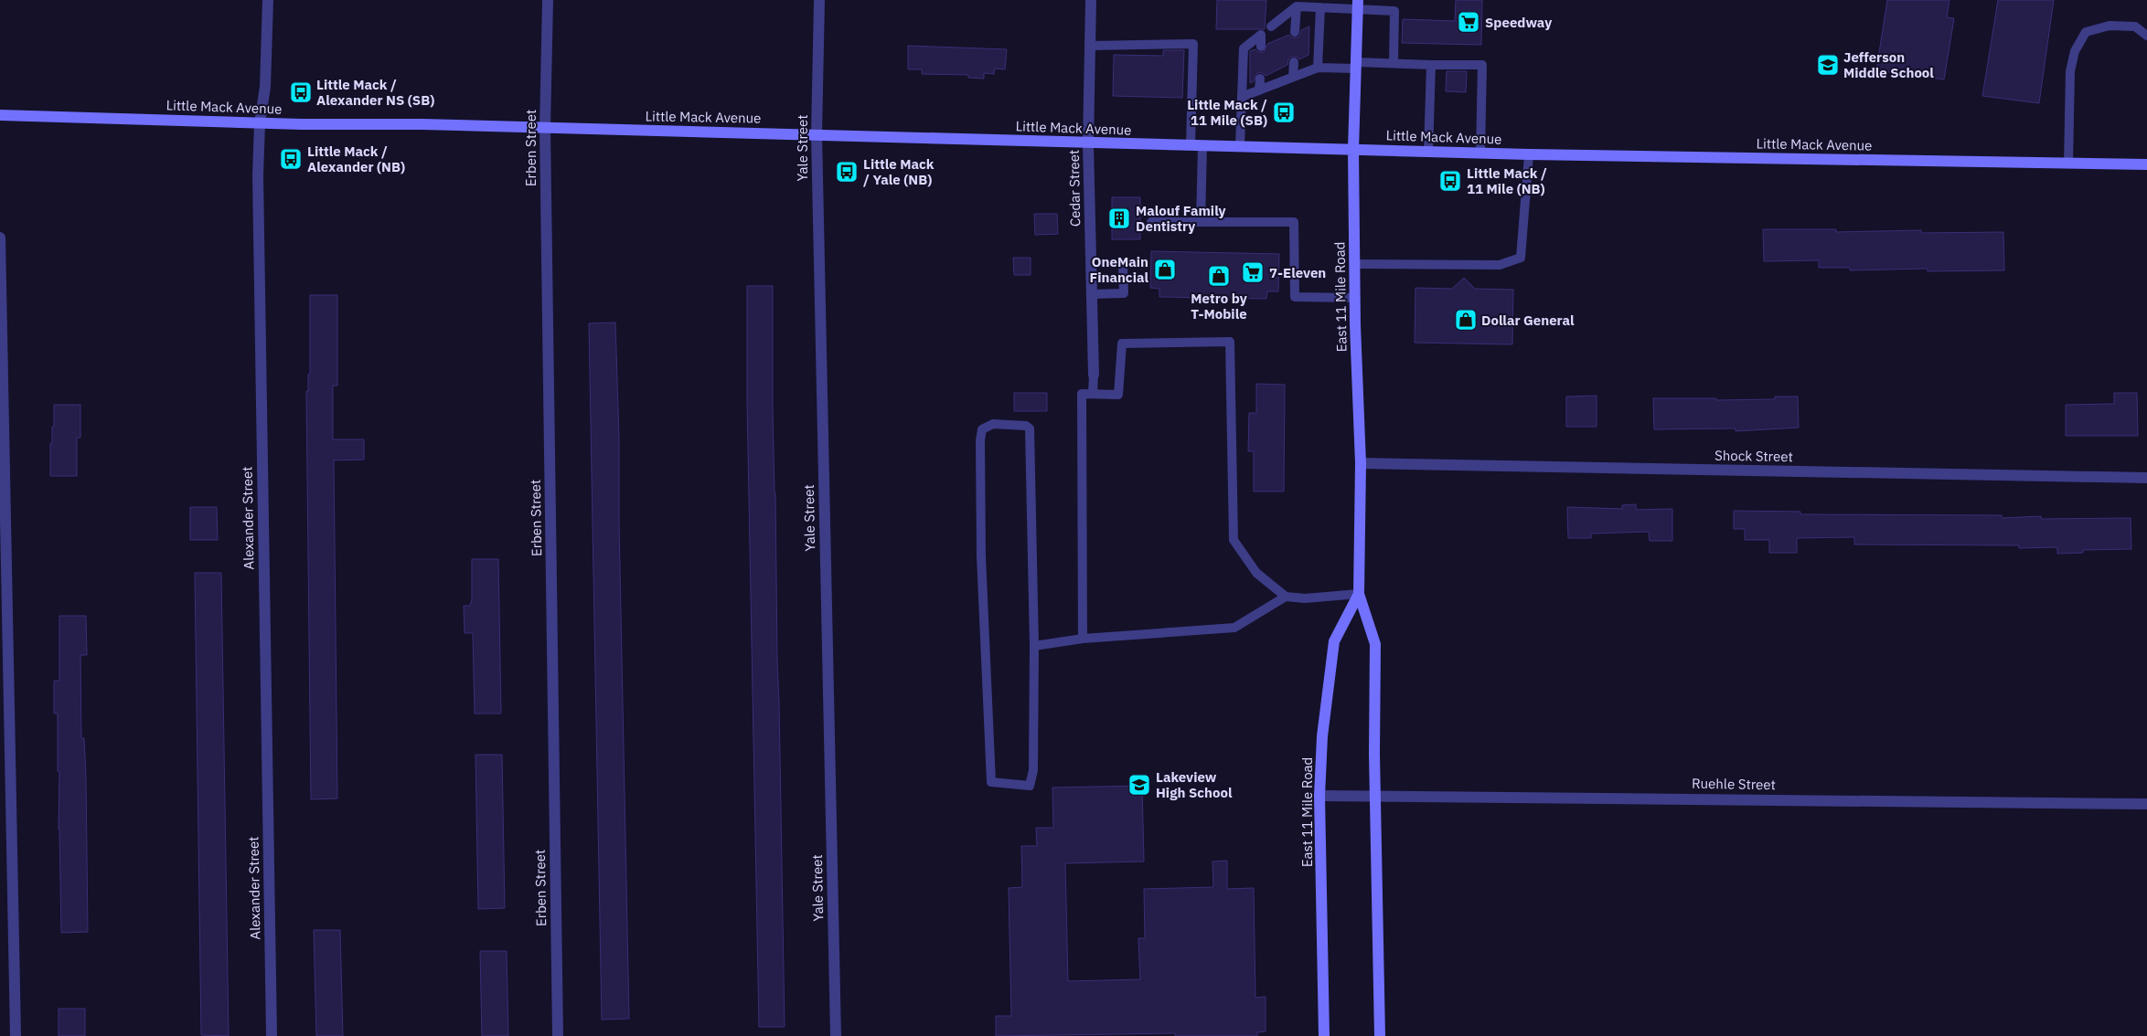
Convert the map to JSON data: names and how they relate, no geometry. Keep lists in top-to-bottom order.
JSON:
{
  "streets": {
    "main road": ["Little Mack Avenue", "East 11 Mile Road"],
    "street": [
      "Erben Street",
      "Yale Street",
      "Cedar Street",
      "Shock Street",
      "Alexander Street",
      "Ruehle Street"
    ]
  },
  "crossings": [
    ["Little Mack Avenue", "Erben Street"],
    ["Little Mack Avenue", "Yale Street"],
    ["Little Mack Avenue", "Cedar Street"],
    ["Little Mack Avenue", "East 11 Mile Road"],
    ["Little Mack Avenue", "Alexander Street"],
    ["East 11 Mile Road", "Shock Street"],
    ["East 11 Mile Road", "Ruehle Street"]
  ],
  "places": {
    "supermarket": ["Speedway", "7-Eleven"],
    "school or university": ["Jefferson Middle School", "Lakeview High School"],
    "bus stop": [
      "Little Mack / Alexander NS (SB)",
      "Little Mack / 11 Mile (SB)",
      "Little Mack / Alexander (NB)",
      "Little Mack / Yale (NB)",
      "Little Mack / 11 Mile (NB)"
    ],
    "building": ["Malouf Family Dentistry"],
    "shop": ["OneMain Financial", "Metro by T-Mobile", "Dollar General"]
  }
}
